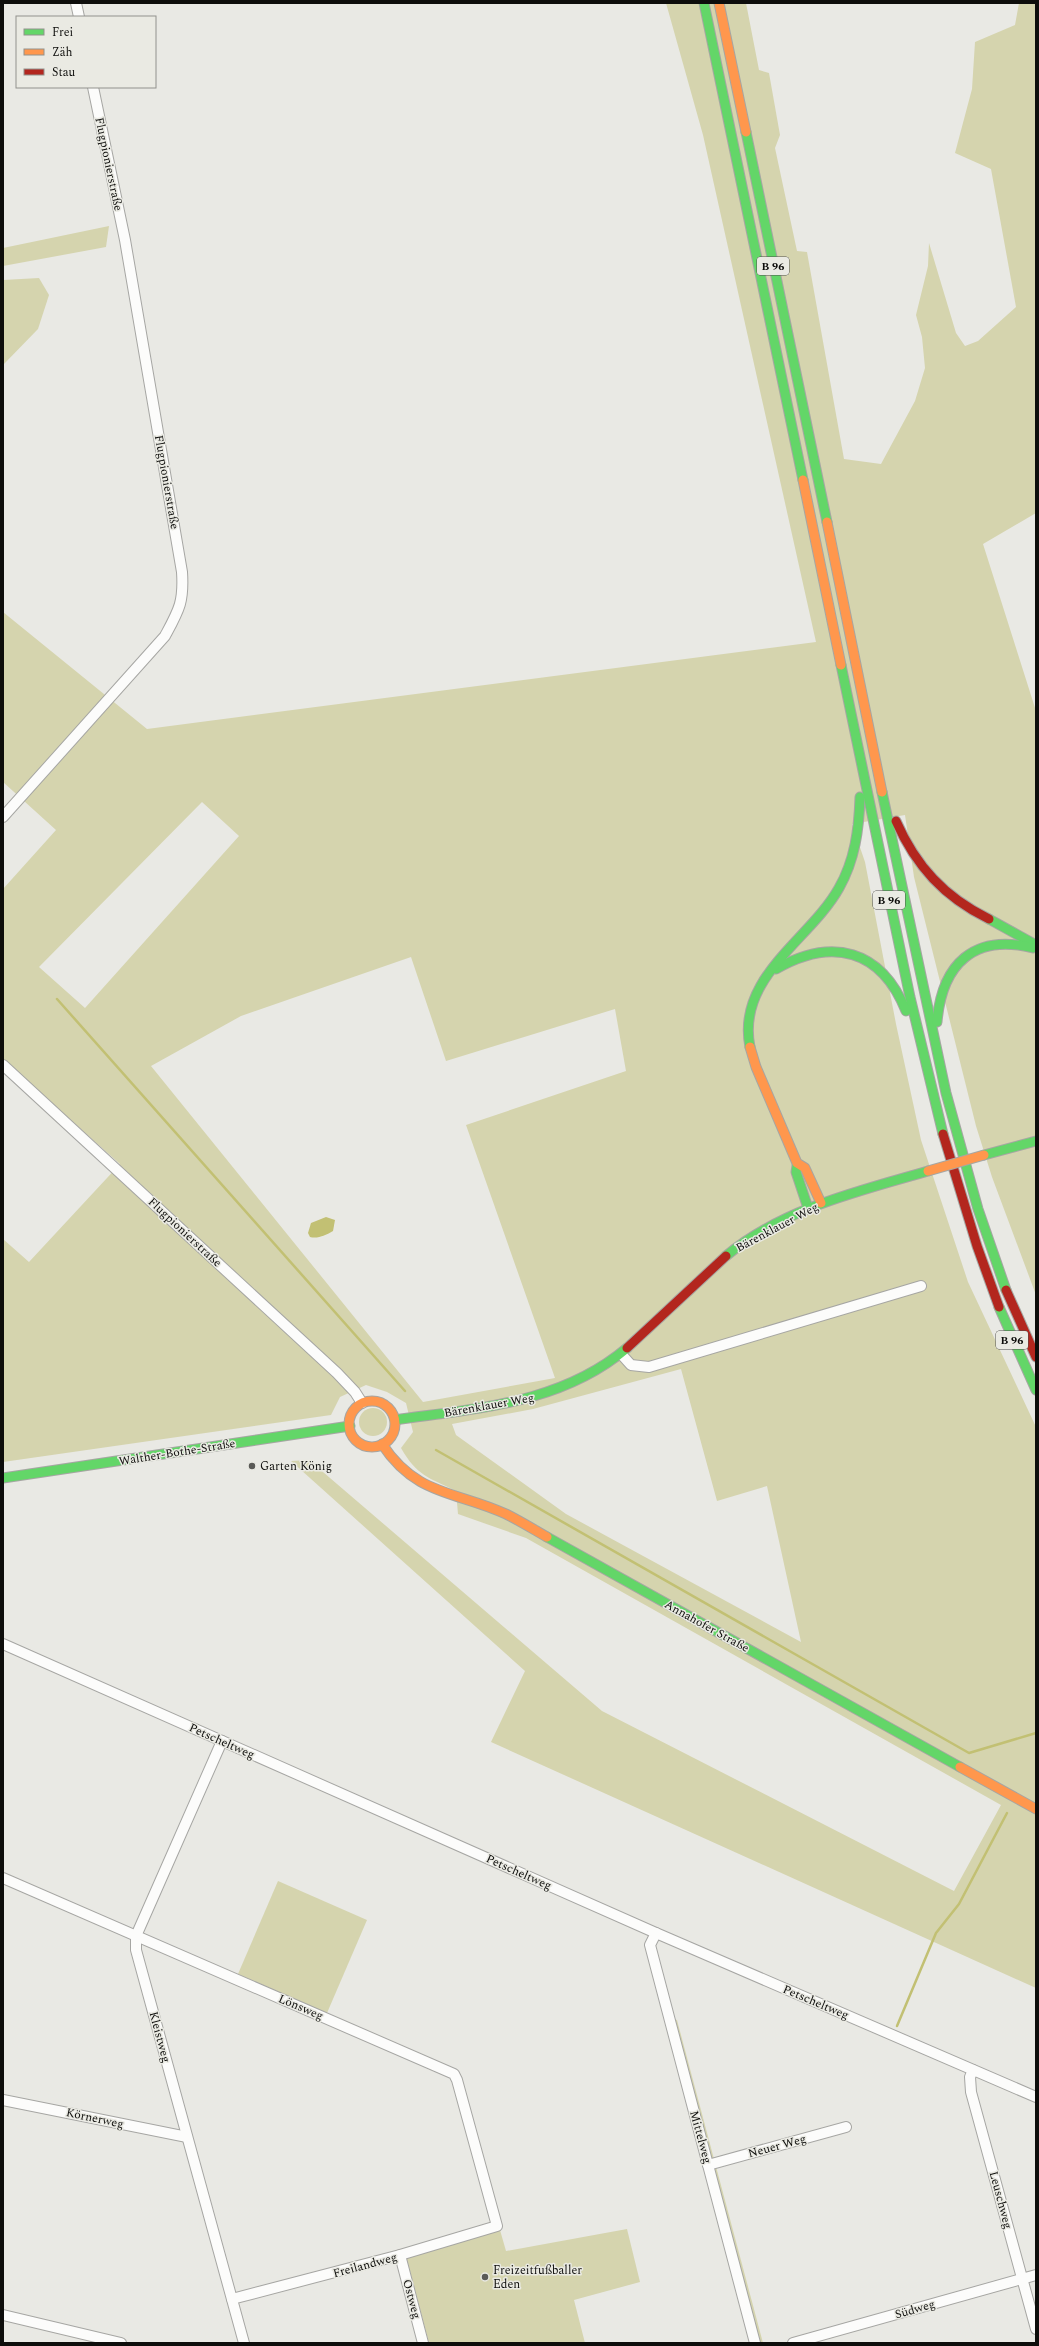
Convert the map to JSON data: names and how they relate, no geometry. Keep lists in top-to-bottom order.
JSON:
{
  "streets": {
    "main road": [
      "B 96",
      "Bärenklauer Weg",
      "Walther-Bothe-Straße",
      "Annahofer Straße"
    ],
    "street": [
      "Flugpionierstraße",
      "Petscheltweg",
      "Lönsweg",
      "Kleistweg",
      "Körnerweg",
      "Mittelweg",
      "Neuer Weg",
      "Leuschweg",
      "Freilandweg",
      "Ostweg",
      "Südweg"
    ]
  },
  "crossings": [
    ["Flugpionierstraße", "Bärenklauer Weg"],
    ["Flugpionierstraße", "Walther-Bothe-Straße"],
    ["Flugpionierstraße", "Annahofer Straße"],
    ["Bärenklauer Weg", "Walther-Bothe-Straße"],
    ["Bärenklauer Weg", "Annahofer Straße"],
    ["Walther-Bothe-Straße", "Annahofer Straße"],
    ["Petscheltweg", "Kleistweg"],
    ["Petscheltweg", "Mittelweg"],
    ["Petscheltweg", "Leuschweg"],
    ["Lönsweg", "Kleistweg"],
    ["Lönsweg", "Freilandweg"],
    ["Kleistweg", "Körnerweg"],
    ["Kleistweg", "Freilandweg"],
    ["Mittelweg", "Neuer Weg"],
    ["Leuschweg", "Südweg"],
    ["Freilandweg", "Ostweg"]
  ],
  "places": ["Garten König", "Freizeitfußballer Eden"],
  "legend": ["Frei", "Zäh", "Stau"]
}
